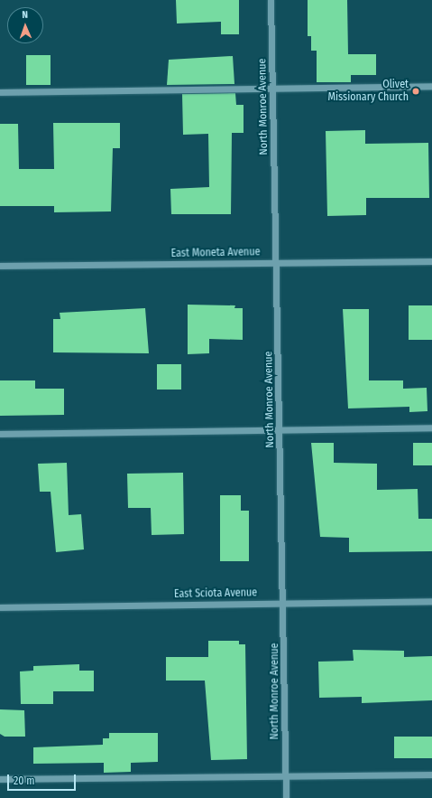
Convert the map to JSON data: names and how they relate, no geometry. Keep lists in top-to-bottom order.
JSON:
{
  "streets": {
    "street": ["North Monroe Avenue", "East Moneta Avenue", "East Sciota Avenue"]
  },
  "crossings": [
    ["North Monroe Avenue", "East Moneta Avenue"],
    ["North Monroe Avenue", "East Sciota Avenue"]
  ],
  "places": ["Olivet Missionary Church"],
  "scale_bar": "20 m",
  "north": "top"
}
